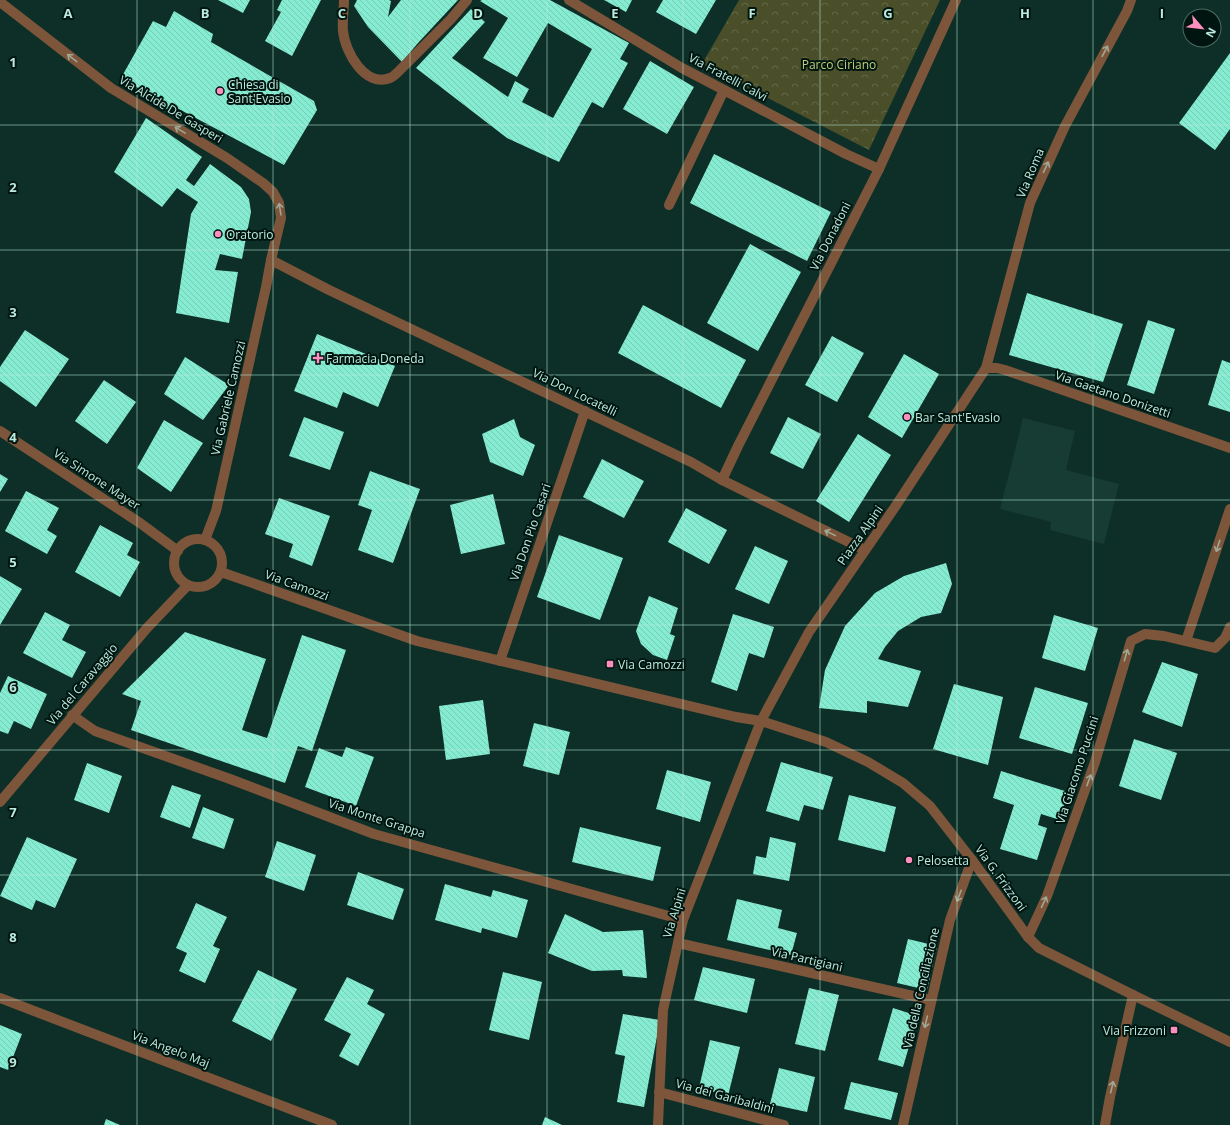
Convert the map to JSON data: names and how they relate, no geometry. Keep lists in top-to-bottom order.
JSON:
{
  "streets": {
    "street": [
      "Via Fratelli Calvi",
      "Via Alcide De Gasperi",
      "Via Roma",
      "Via Donadoni",
      "Via Don Locatelli",
      "Via Gaetano Donizetti",
      "Via Gabriele Camozzi",
      "Via Simone Mayer",
      "Via Don Pio Casari",
      "Piazza Alpini",
      "Via Camozzi",
      "Via del Caravaggio",
      "Via Giacomo Puccini",
      "Via Monte Grappa",
      "Via G. Frizzoni",
      "Via Alpini",
      "Via Partigiani",
      "Via della Conciliazione",
      "Via Angelo Maj",
      "Via dei Garibaldini"
    ]
  },
  "crossings": [
    ["Via Fratelli Calvi", "Via Donadoni"],
    ["Via Alcide De Gasperi", "Via Don Locatelli"],
    ["Via Alcide De Gasperi", "Via Gabriele Camozzi"],
    ["Via Roma", "Via Gaetano Donizetti"],
    ["Via Roma", "Piazza Alpini"],
    ["Via Donadoni", "Via Don Locatelli"],
    ["Via Don Locatelli", "Via Gabriele Camozzi"],
    ["Via Don Locatelli", "Via Don Pio Casari"],
    ["Via Don Locatelli", "Piazza Alpini"],
    ["Via Gaetano Donizetti", "Piazza Alpini"],
    ["Via Gabriele Camozzi", "Via Simone Mayer"],
    ["Via Gabriele Camozzi", "Via Camozzi"],
    ["Via Gabriele Camozzi", "Via del Caravaggio"],
    ["Via Simone Mayer", "Via Camozzi"],
    ["Via Simone Mayer", "Via del Caravaggio"],
    ["Via Don Pio Casari", "Via Camozzi"],
    ["Piazza Alpini", "Via Camozzi"],
    ["Piazza Alpini", "Via G. Frizzoni"],
    ["Piazza Alpini", "Via Alpini"],
    ["Via Camozzi", "Via del Caravaggio"],
    ["Via Camozzi", "Via G. Frizzoni"],
    ["Via Camozzi", "Via Alpini"],
    ["Via del Caravaggio", "Via Monte Grappa"],
    ["Via Giacomo Puccini", "Via G. Frizzoni"],
    ["Via Monte Grappa", "Via Alpini"],
    ["Via G. Frizzoni", "Via Alpini"],
    ["Via G. Frizzoni", "Via della Conciliazione"],
    ["Via Alpini", "Via Partigiani"],
    ["Via Alpini", "Via dei Garibaldini"],
    ["Via Partigiani", "Via della Conciliazione"]
  ],
  "one_way": [
    "Via Alcide De Gasperi",
    "Via Roma",
    "Via Giacomo Puccini",
    "Via della Conciliazione"
  ],
  "parks": ["Parco Ciriano"],
  "places": {
    "other": [
      "Chiesa di Sant'Evasio",
      "Oratorio",
      "Bar Sant'Evasio",
      "Pelosetta"
    ],
    "health": ["Farmacia Doneda"],
    "transit": ["Via Camozzi", "Via Frizzoni"]
  },
  "north": "bottom right",
  "grid": {
    "columns": [
      "A",
      "B",
      "C",
      "D",
      "E",
      "F",
      "G",
      "H",
      "I"
    ],
    "rows": [
      "1",
      "2",
      "3",
      "4",
      "5",
      "6",
      "7",
      "8",
      "9"
    ]
  }
}
